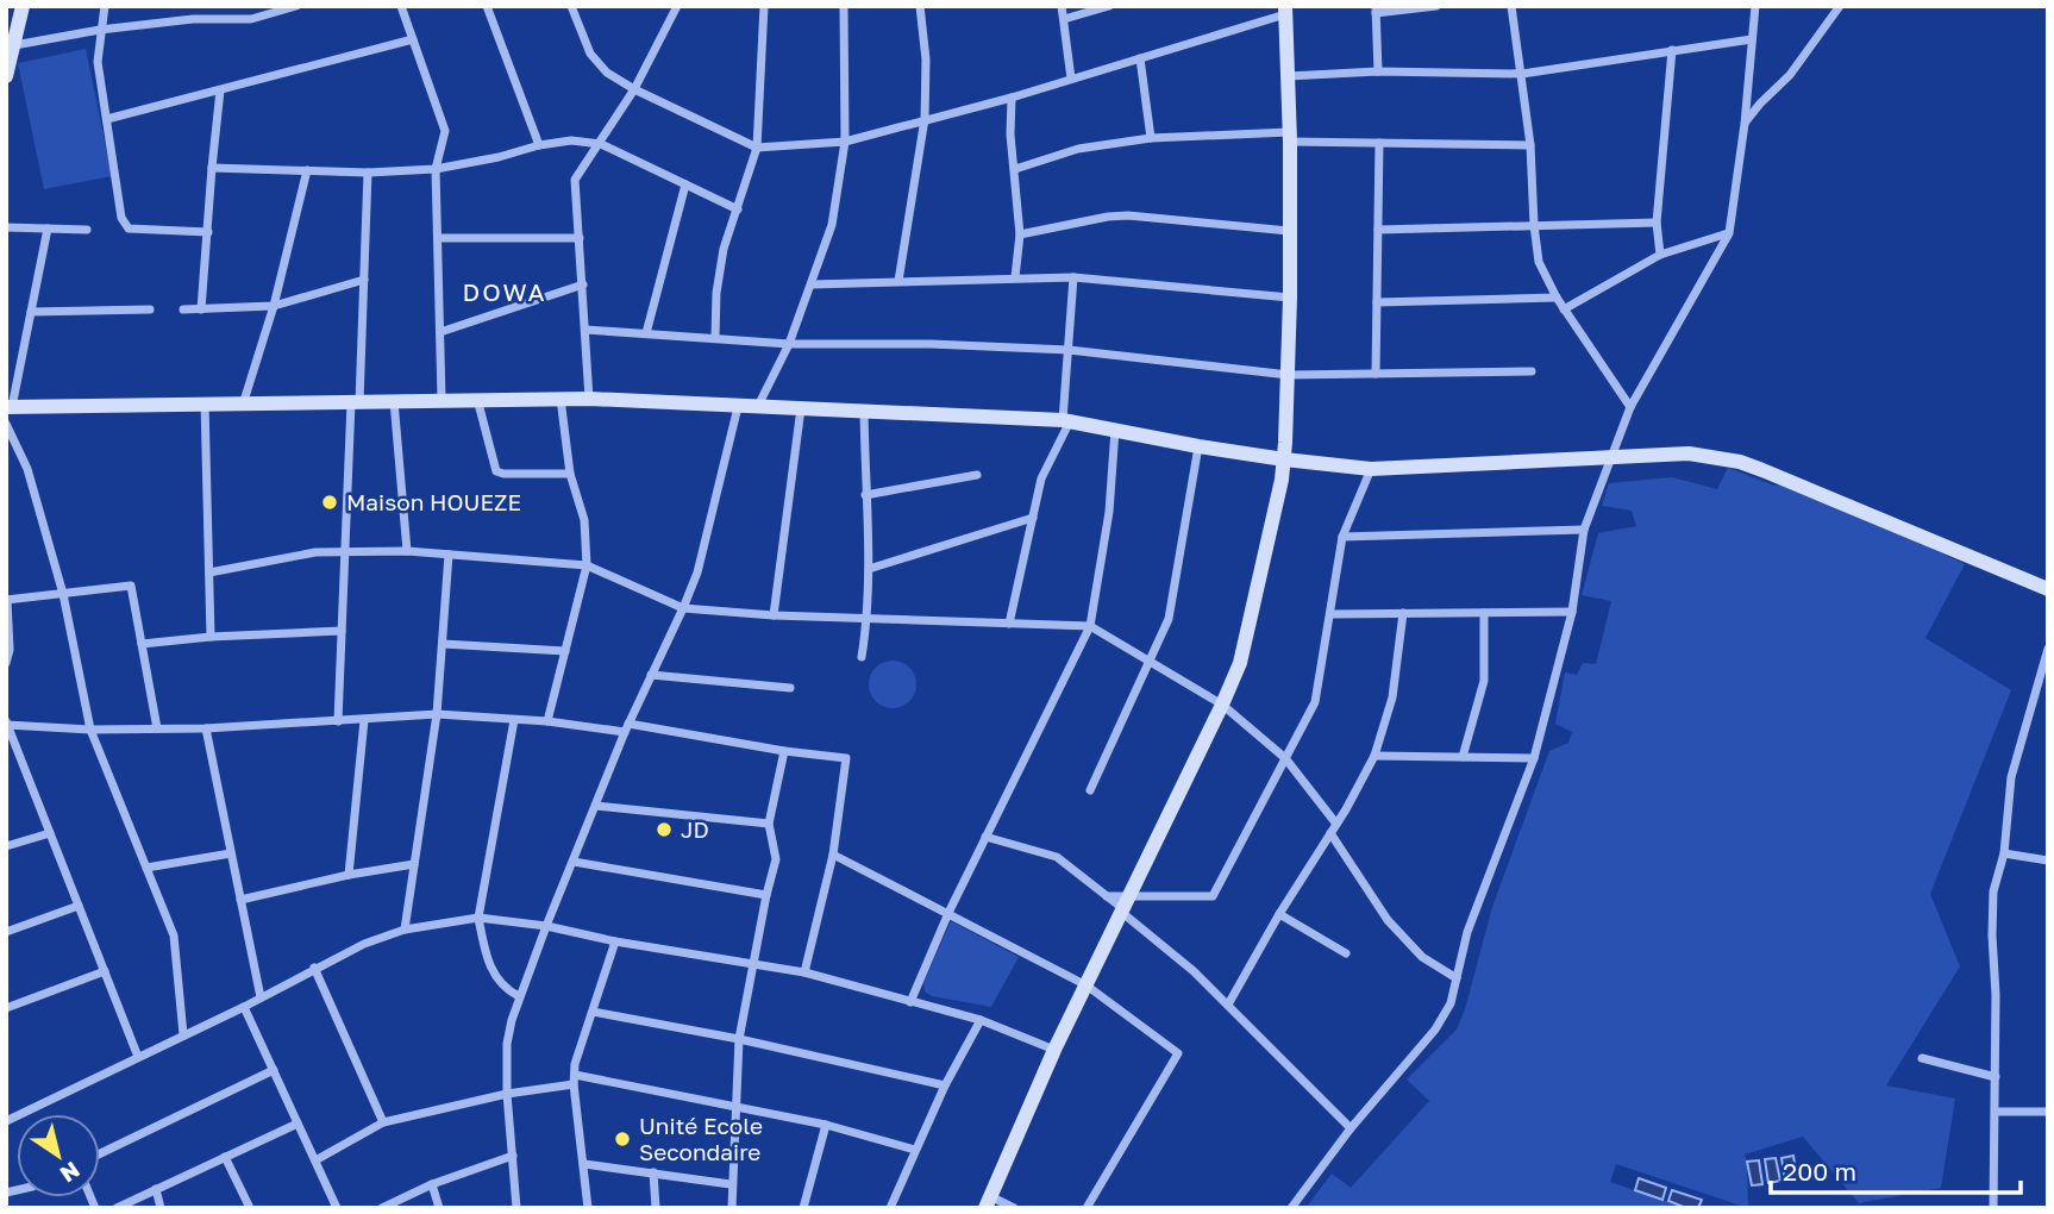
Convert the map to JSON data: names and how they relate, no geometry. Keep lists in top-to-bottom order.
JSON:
{
  "districts": ["DOWA"],
  "places": ["Maison HOUEZE", "JD", "Unité Ecole Secondaire"],
  "scale_bar": "200 m",
  "north": "bottom right"
}
